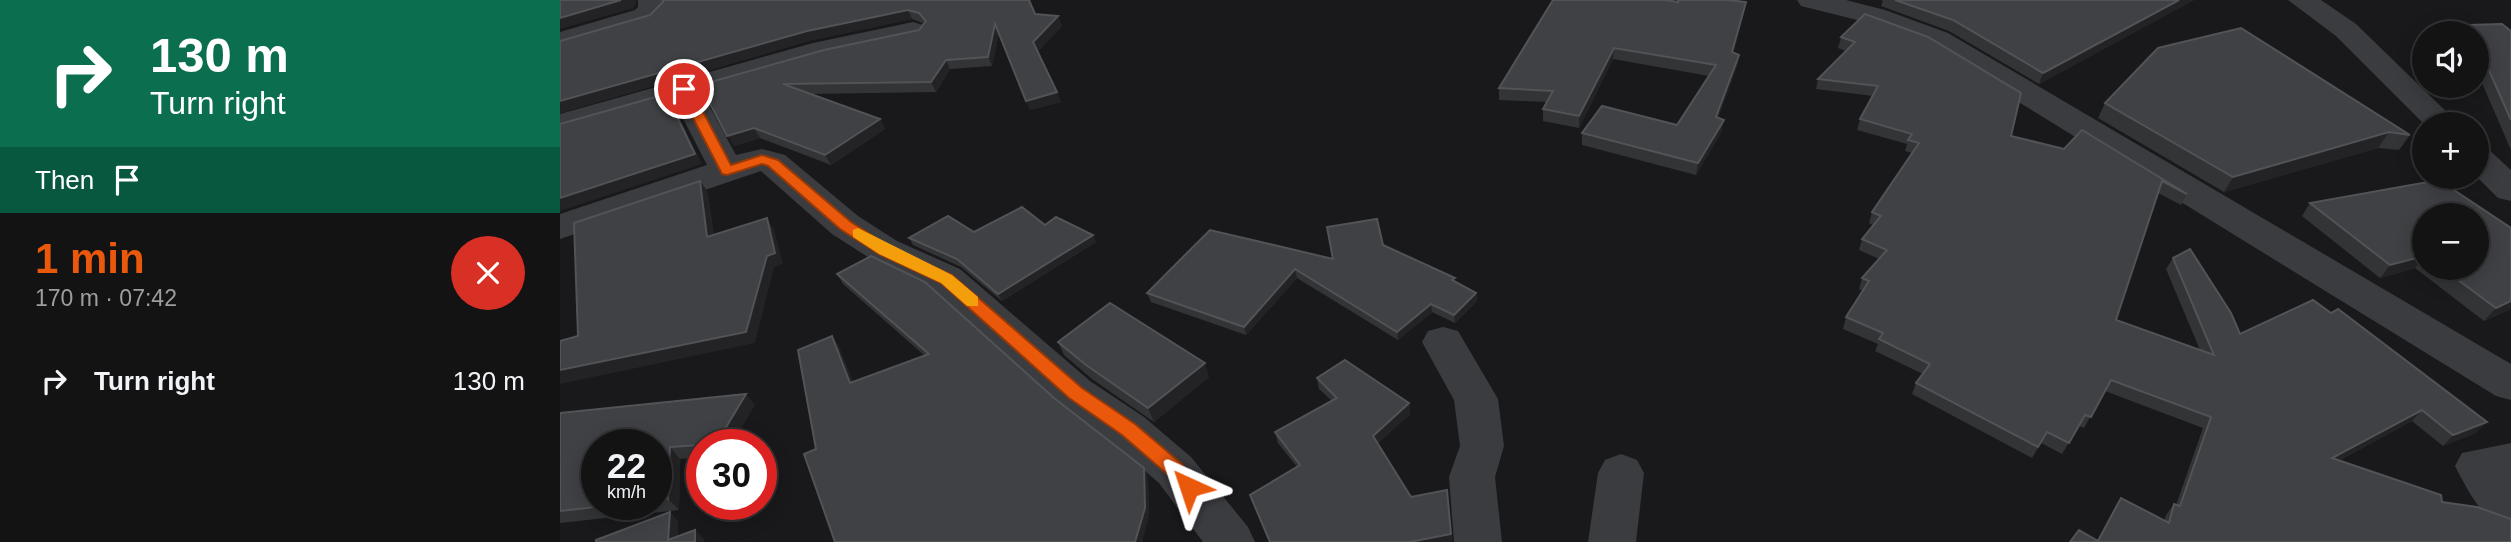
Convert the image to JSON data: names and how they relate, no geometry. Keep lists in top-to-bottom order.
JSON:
{
  "page": {
    "turn": ["130 m", "Turn right"],
    "map_buttons": ["+", "−"],
    "then": "Then",
    "heading": ["1 min", "170 m · 07:42"],
    "list": [
      {
        "name": "Turn right",
        "value": "130 m"
      }
    ],
    "speed": "22 km/h",
    "limit": "30"
  }
}
